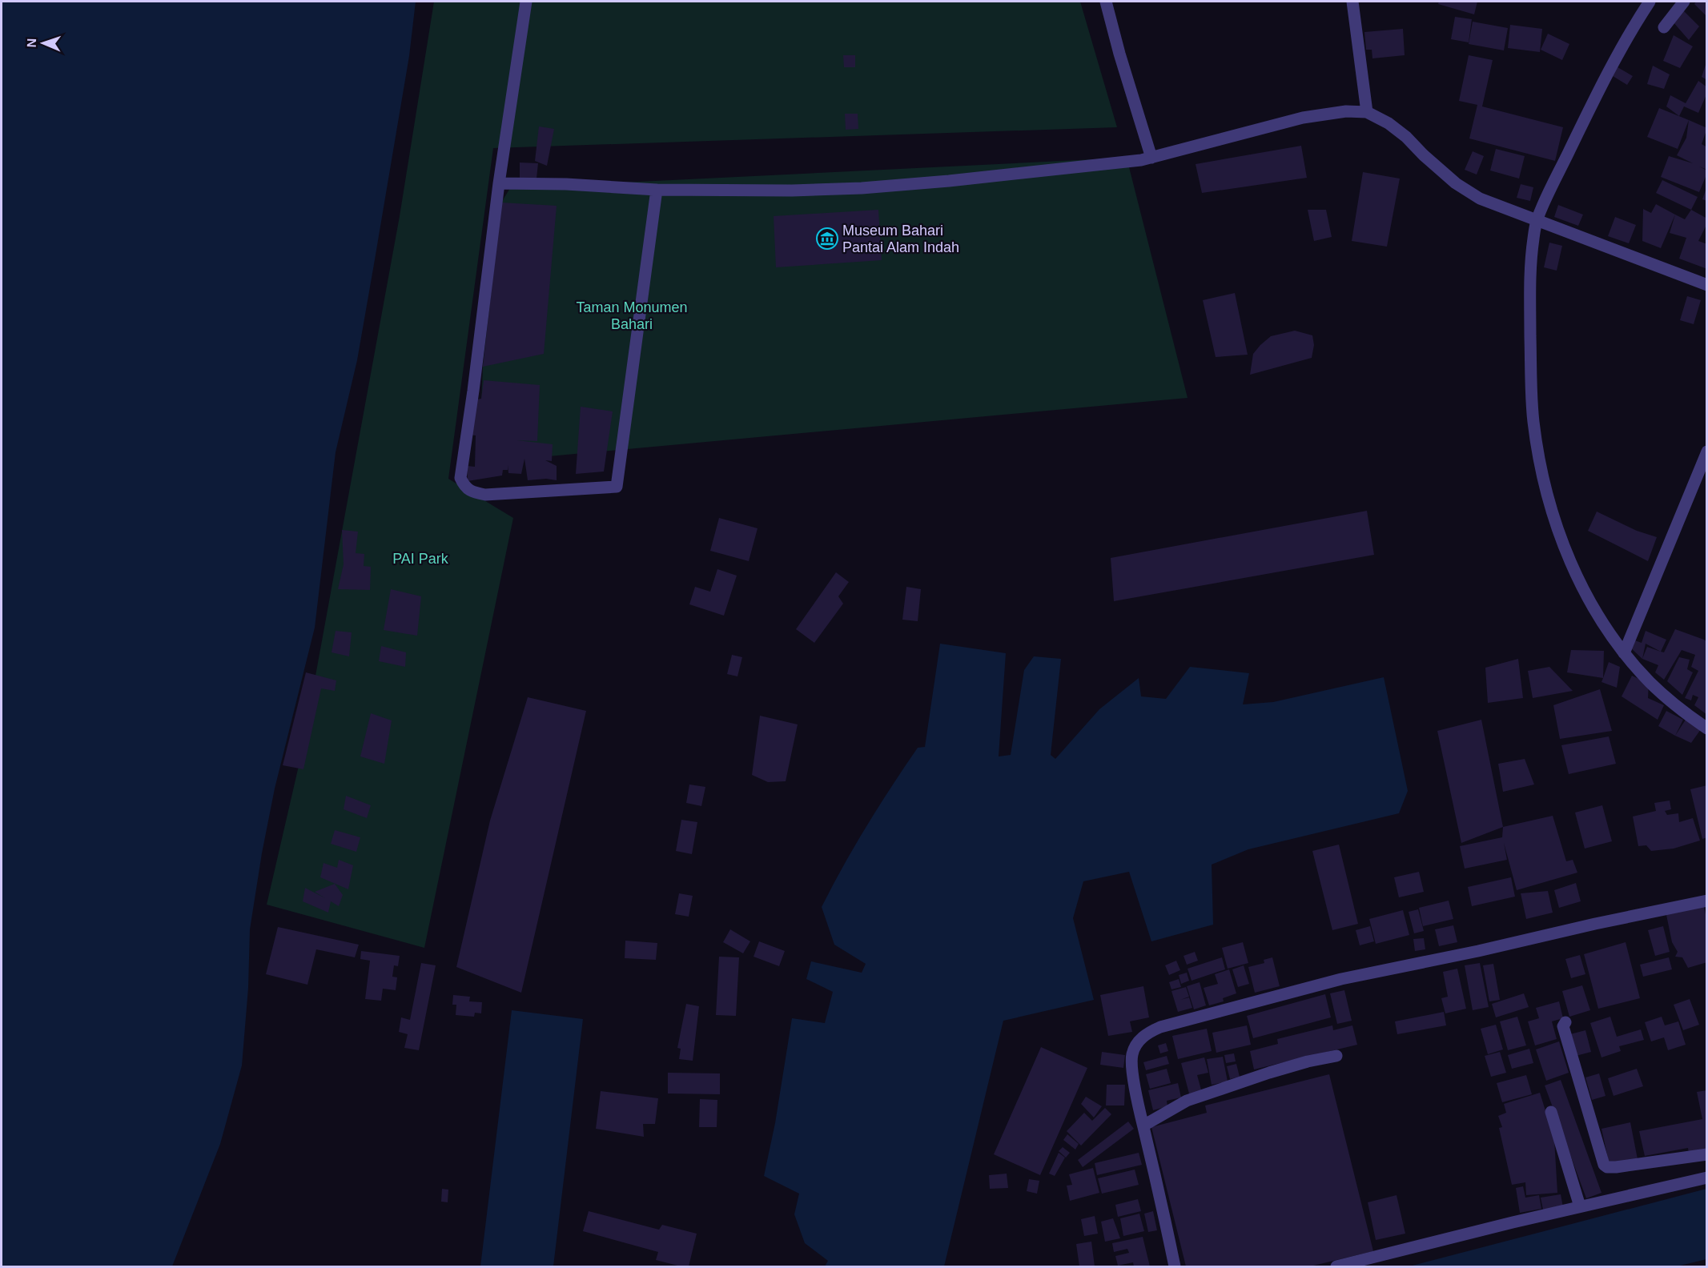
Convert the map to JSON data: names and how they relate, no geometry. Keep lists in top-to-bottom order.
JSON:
{
  "parks": ["Taman Monumen Bahari", "PAI Park"],
  "places": {
    "museum": ["Museum Bahari Pantai Alam Indah"]
  },
  "north": "left"
}
